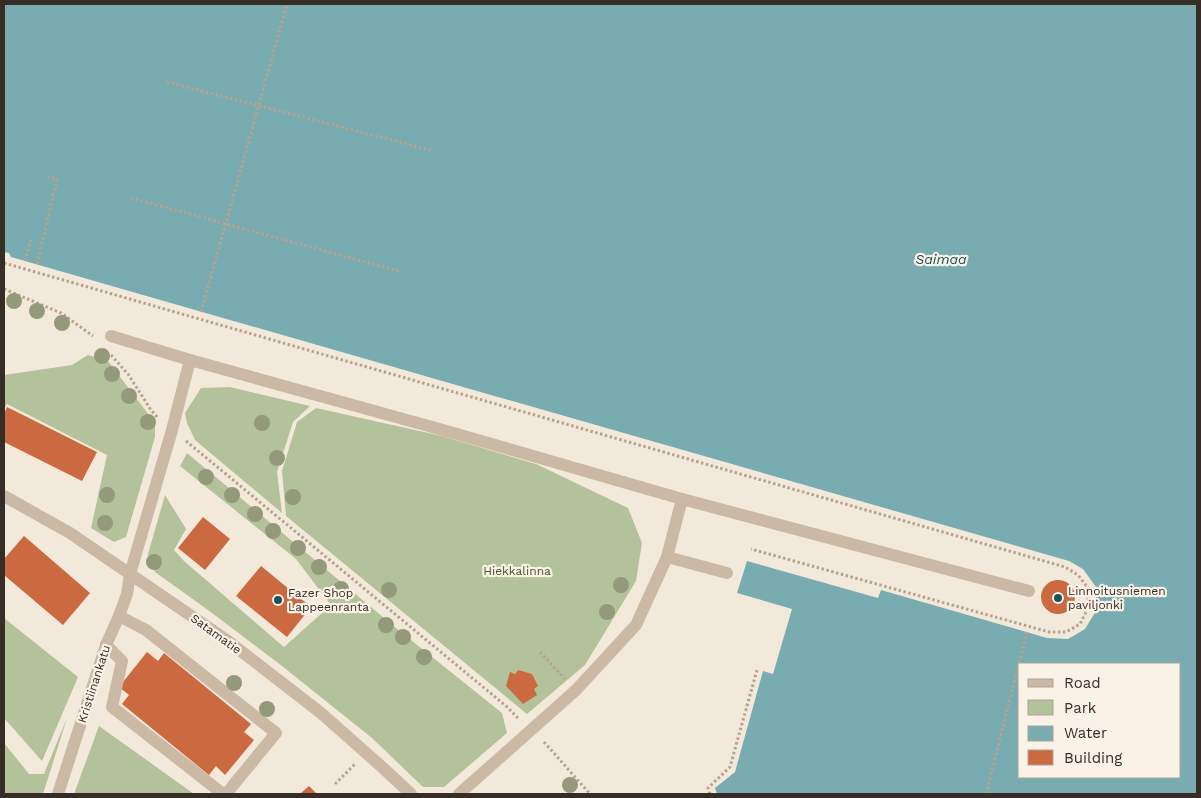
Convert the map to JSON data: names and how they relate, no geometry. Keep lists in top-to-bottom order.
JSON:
{
  "streets": {
    "street": ["Satamatie", "Kristiinankatu"]
  },
  "crossings": [
    ["Satamatie", "Kristiinankatu"]
  ],
  "water": ["Saimaa"],
  "parks": ["Hiekkalinna"],
  "places": ["Linnoitusniemen paviljonki", "Fazer Shop Lappeenranta"],
  "legend": [
    "Road",
    "Park",
    "Water",
    "Building"
  ]
}
